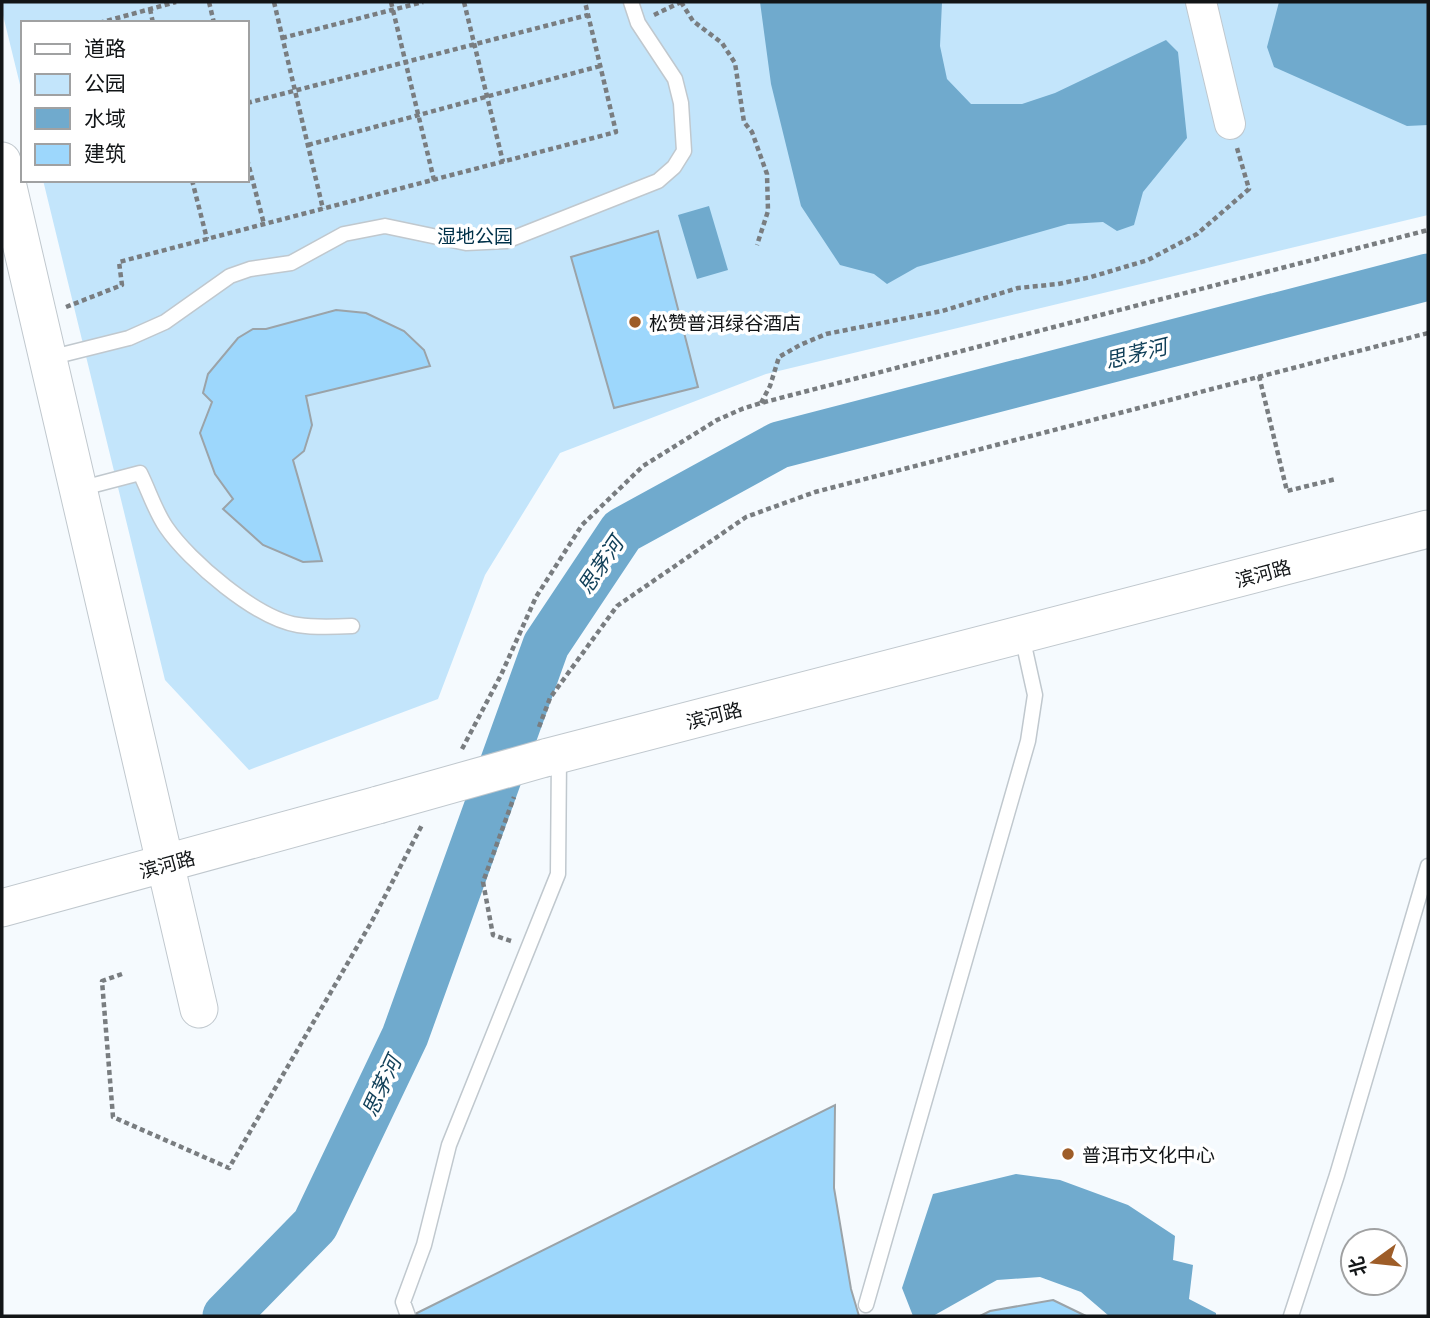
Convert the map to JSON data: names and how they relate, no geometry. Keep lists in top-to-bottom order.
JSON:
{
  "streets": {
    "street": ["滨河路"]
  },
  "water": ["思茅河"],
  "parks": ["湿地公园"],
  "places": ["松赞普洱绿谷酒店", "普洱市文化中心"],
  "legend": [
    "道路",
    "公园",
    "水域",
    "建筑"
  ],
  "north": "left"
}
